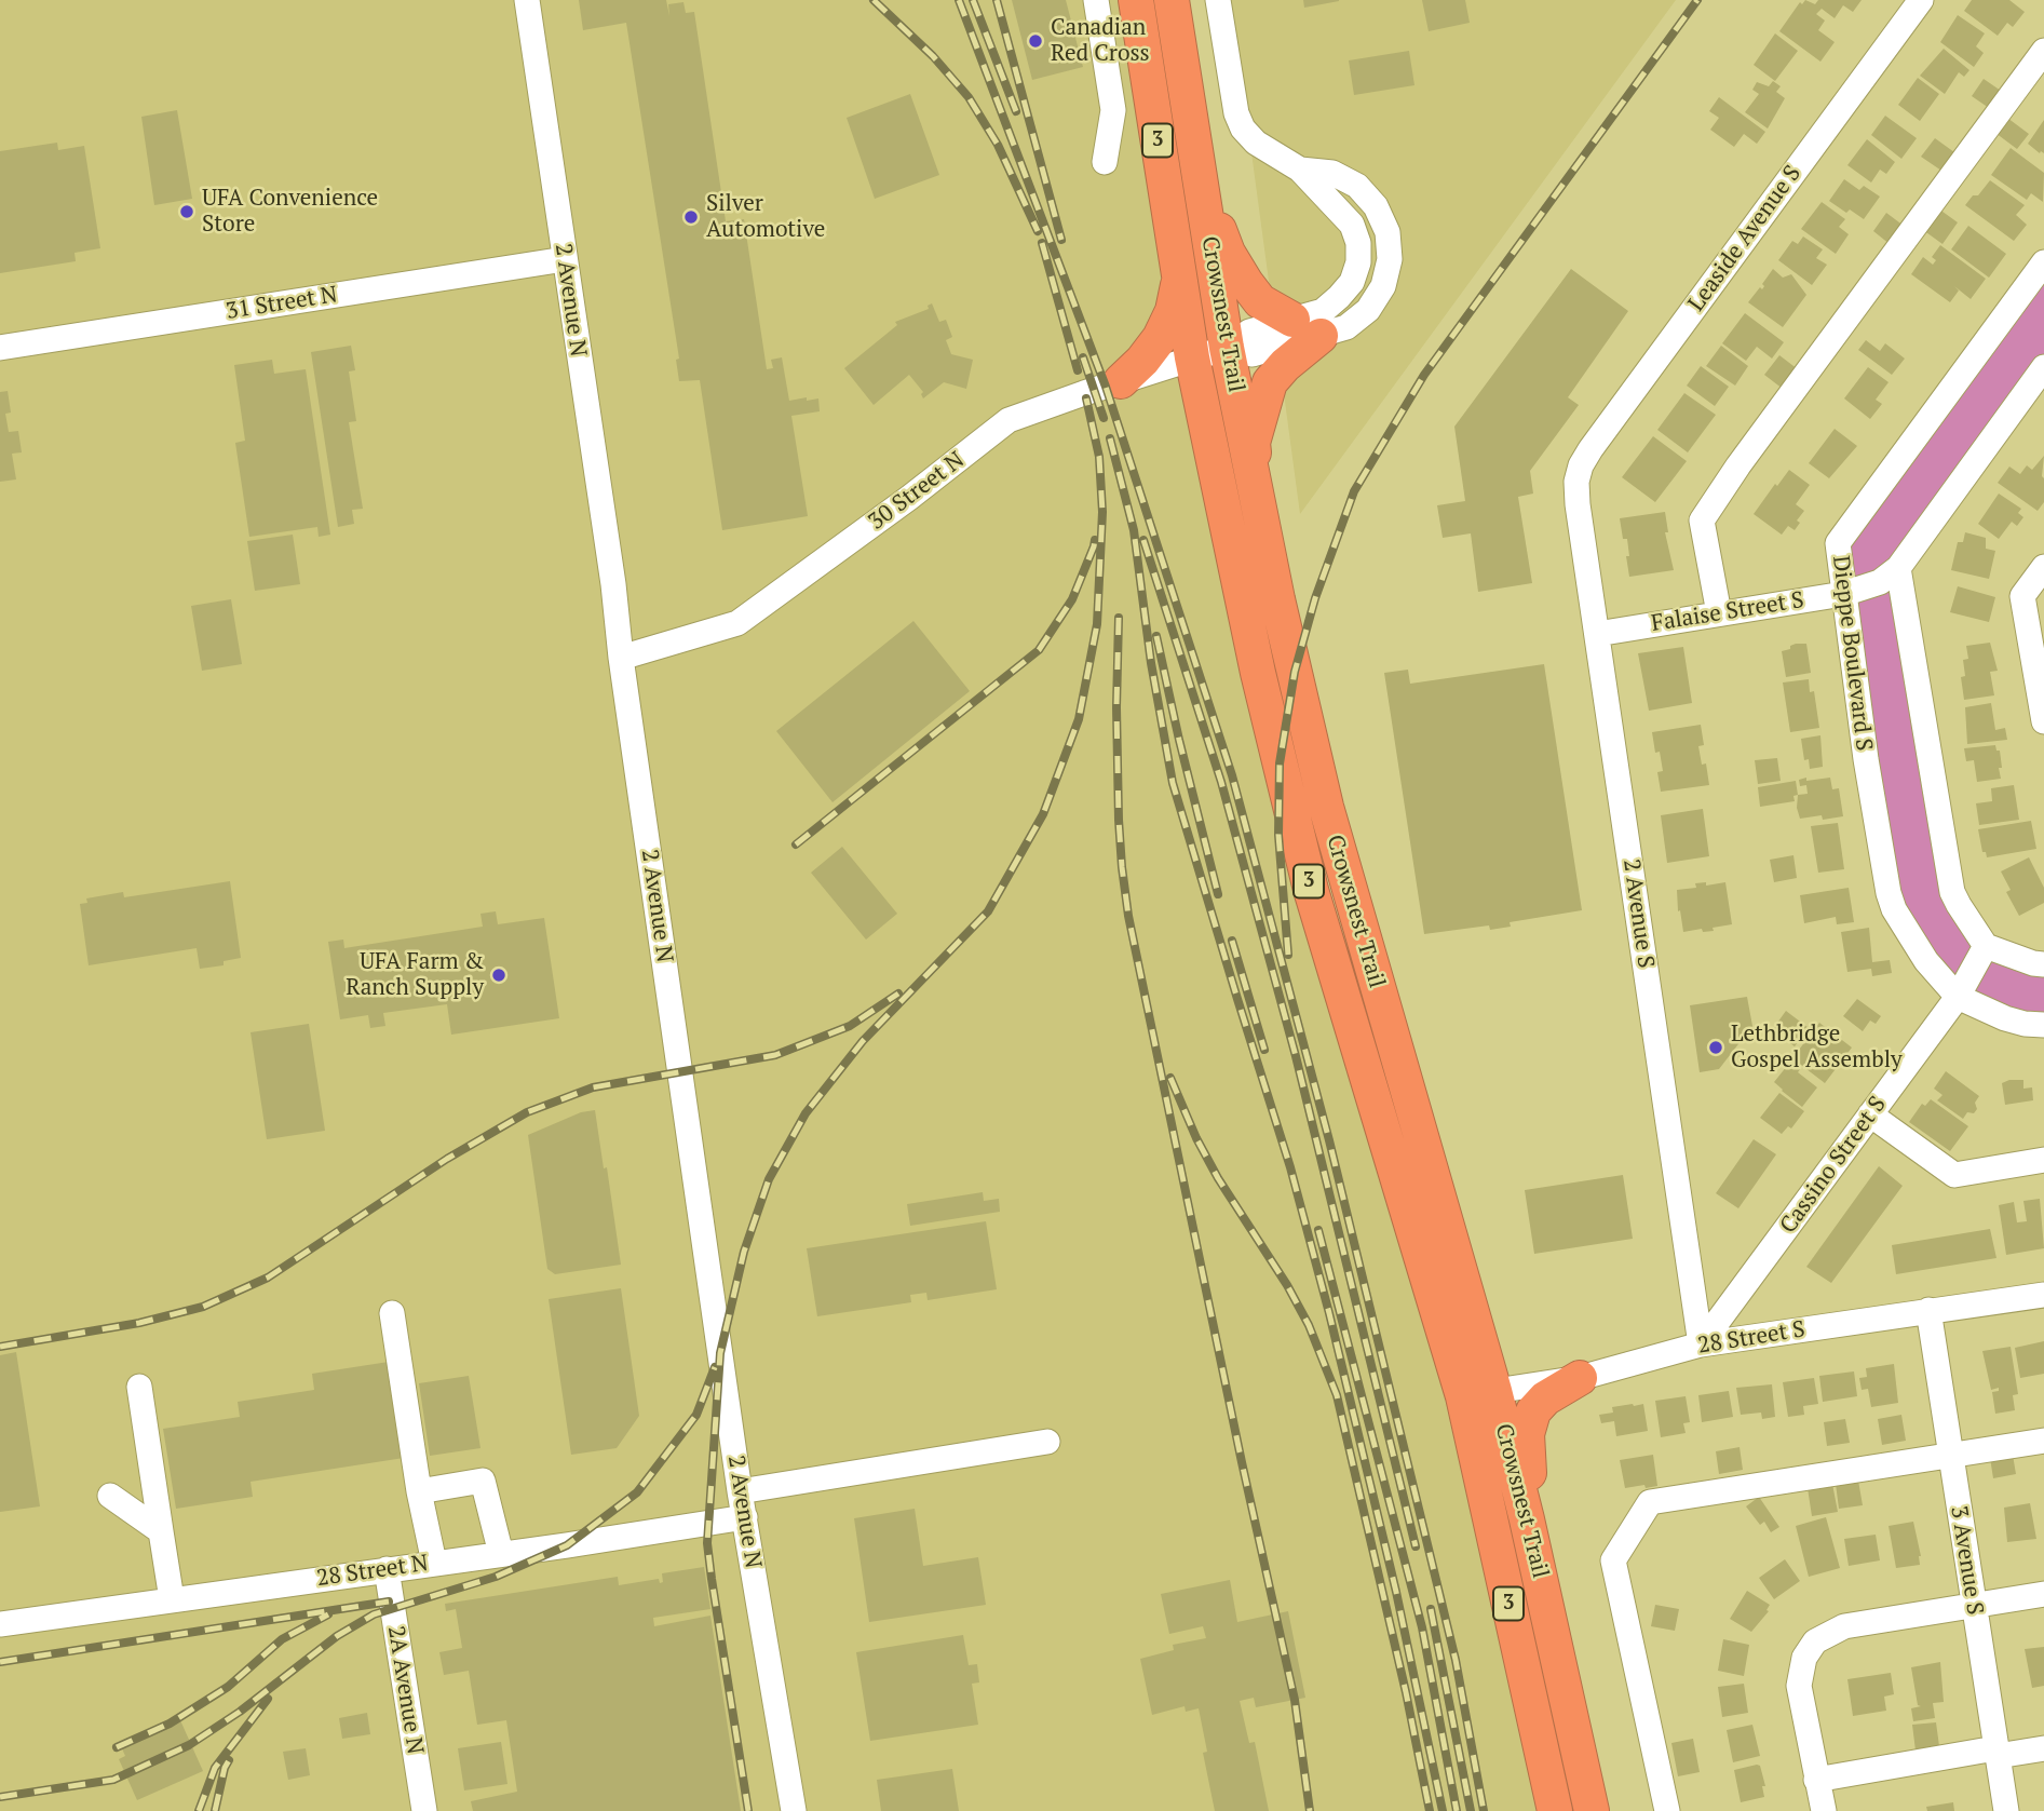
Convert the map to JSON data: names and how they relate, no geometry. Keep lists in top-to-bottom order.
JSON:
{
  "streets": {
    "highway": ["3", "Crowsnest Trail"],
    "street": [
      "Leaside Avenue S",
      "2 Avenue N",
      "31 Street N",
      "30 Street N",
      "Falaise Street S",
      "Dieppe Boulevard S",
      "2 Avenue S",
      "Cassino Street S",
      "28 Street S",
      "3 Avenue S",
      "28 Street N",
      "2A Avenue N"
    ]
  },
  "crossings": [
    ["Leaside Avenue S", "2 Avenue S"],
    ["2 Avenue N", "31 Street N"],
    ["2 Avenue N", "30 Street N"],
    ["2 Avenue N", "28 Street N"],
    ["Crowsnest Trail", "30 Street N"],
    ["Crowsnest Trail", "28 Street S"],
    ["Falaise Street S", "Dieppe Boulevard S"],
    ["Falaise Street S", "2 Avenue S"],
    ["Dieppe Boulevard S", "Cassino Street S"],
    ["2 Avenue S", "Cassino Street S"],
    ["2 Avenue S", "28 Street S"],
    ["Cassino Street S", "28 Street S"],
    ["28 Street S", "3 Avenue S"],
    ["28 Street N", "2A Avenue N"]
  ],
  "places": [
    "Canadian Red Cross",
    "UFA Convenience Store",
    "Silver Automotive",
    "UFA Farm & Ranch Supply",
    "Lethbridge Gospel Assembly"
  ]
}
